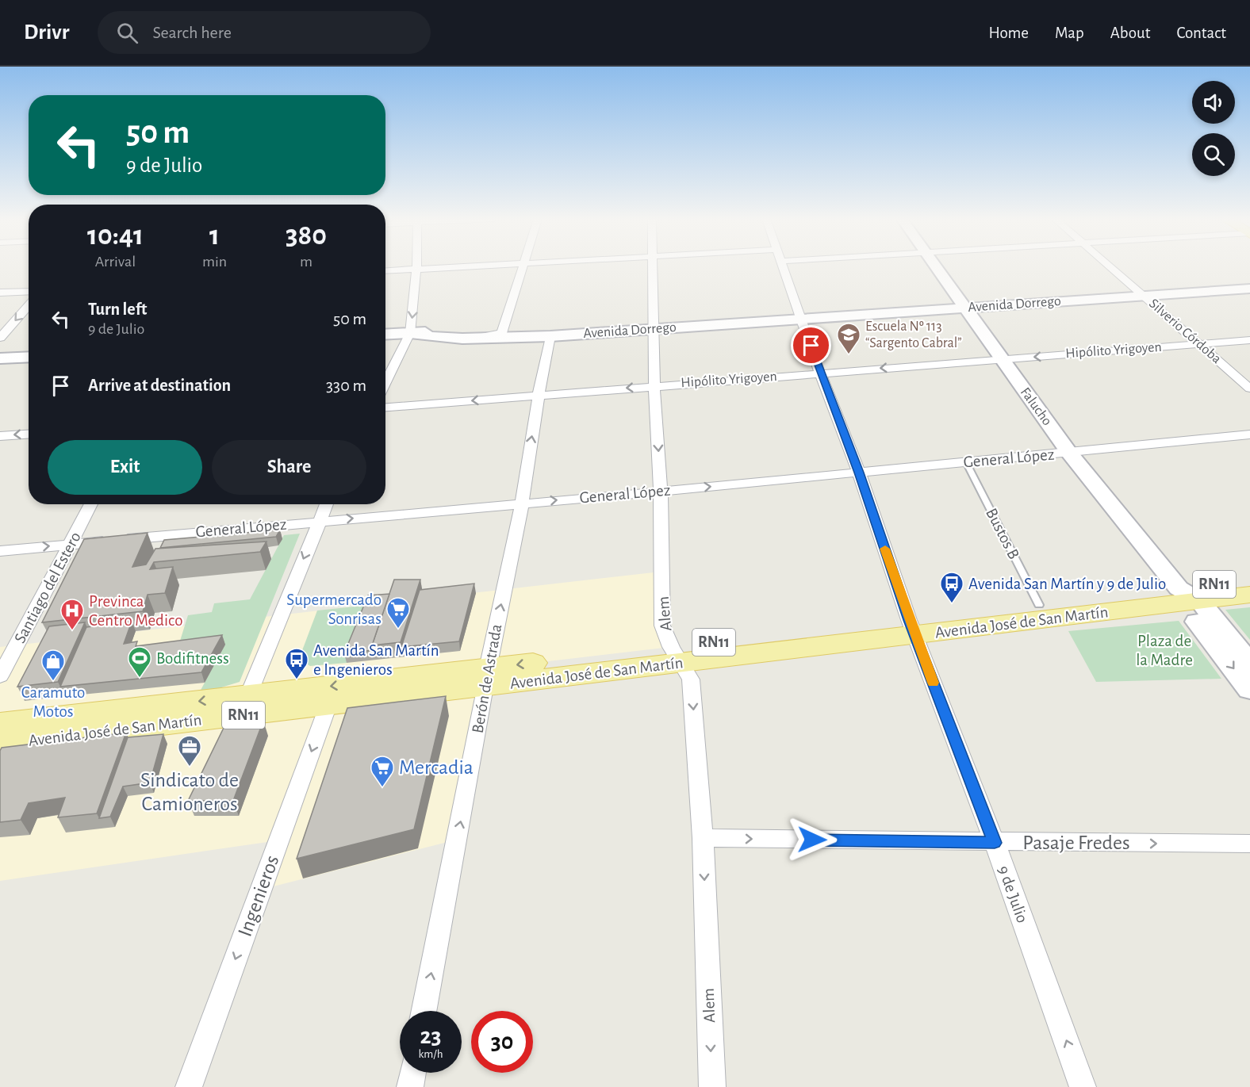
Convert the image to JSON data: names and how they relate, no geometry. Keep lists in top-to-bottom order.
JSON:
{
  "streets": {
    "main road": [
      "Avenida Dorrego",
      "Falucho",
      "RN11",
      "Avenida José de San Martín"
    ],
    "street": [
      "Silverio Córdoba",
      "Hipólito Yrigoyen",
      "General López",
      "Santiago del Estero",
      "Alem",
      "Berón de Astrada",
      "Pasaje Fredes",
      "9 de Julio",
      "Ingenieros"
    ],
    "lane": ["Bustos B"]
  },
  "crossings": [
    ["Avenida Dorrego", "Silverio Córdoba"],
    ["Avenida Dorrego", "Falucho"],
    ["Avenida Dorrego", "Alem"],
    ["Avenida Dorrego", "Berón de Astrada"],
    ["Avenida Dorrego", "9 de Julio"],
    ["Silverio Córdoba", "Hipólito Yrigoyen"],
    ["Hipólito Yrigoyen", "Falucho"],
    ["Hipólito Yrigoyen", "Alem"],
    ["Hipólito Yrigoyen", "Berón de Astrada"],
    ["Hipólito Yrigoyen", "9 de Julio"],
    ["Falucho", "General López"],
    ["Falucho", "Avenida José de San Martín"],
    ["General López", "Bustos B"],
    ["General López", "Santiago del Estero"],
    ["General López", "Alem"],
    ["General López", "Berón de Astrada"],
    ["General López", "9 de Julio"],
    ["Bustos B", "Avenida José de San Martín"],
    ["Alem", "Avenida José de San Martín"],
    ["Alem", "Pasaje Fredes"],
    ["Avenida José de San Martín", "Berón de Astrada"],
    ["Avenida José de San Martín", "9 de Julio"],
    ["Avenida José de San Martín", "Ingenieros"],
    ["Pasaje Fredes", "9 de Julio"]
  ],
  "one_way": [
    "Hipólito Yrigoyen",
    "General López",
    "Alem",
    "Berón de Astrada",
    "Pasaje Fredes",
    "Ingenieros"
  ],
  "parks": ["Plaza de la Madre"],
  "places": {
    "school or university": ["Escuela Nº 113 “Sargento Cabral”"],
    "bus stop": ["Avenida San Martín y 9 de Julio", "Avenida San Martín e Ingenieros"],
    "supermarket": ["Supermercado Sonrisas", "Mercadia"],
    "hospital": ["Previnca Centro Medico"],
    "sports": ["Bodifitness"],
    "shop": ["Caramuto Motos"],
    "office": ["Sindicato de Camioneros"]
  },
  "page": {
    "header": "Drivr",
    "search": "Search here",
    "nav": [
      "Home",
      "Map",
      "About",
      "Contact"
    ],
    "turn": ["50 m", "9 de Julio"],
    "eta": [
      "10:41",
      "Arrival",
      "1",
      "min",
      "380",
      "m"
    ],
    "list": [
      {
        "name": "Turn left",
        "note": "9 de Julio",
        "value": "50 m"
      },
      {
        "name": "Arrive at destination",
        "value": "330 m"
      }
    ],
    "buttons": ["Exit", "Share"],
    "speed": "23 km/h",
    "limit": "30"
  }
}
